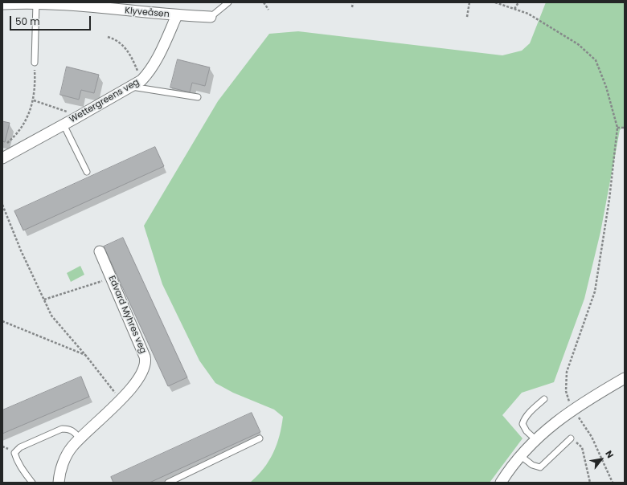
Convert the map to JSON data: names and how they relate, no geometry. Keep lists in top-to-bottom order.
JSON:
{
  "streets": {
    "street": ["Klyveåsen", "Wettergreens veg", "Edvard Myhres veg"]
  },
  "crossings": [
    ["Klyveåsen", "Wettergreens veg"]
  ],
  "scale_bar": "50 m",
  "north": "top right"
}
